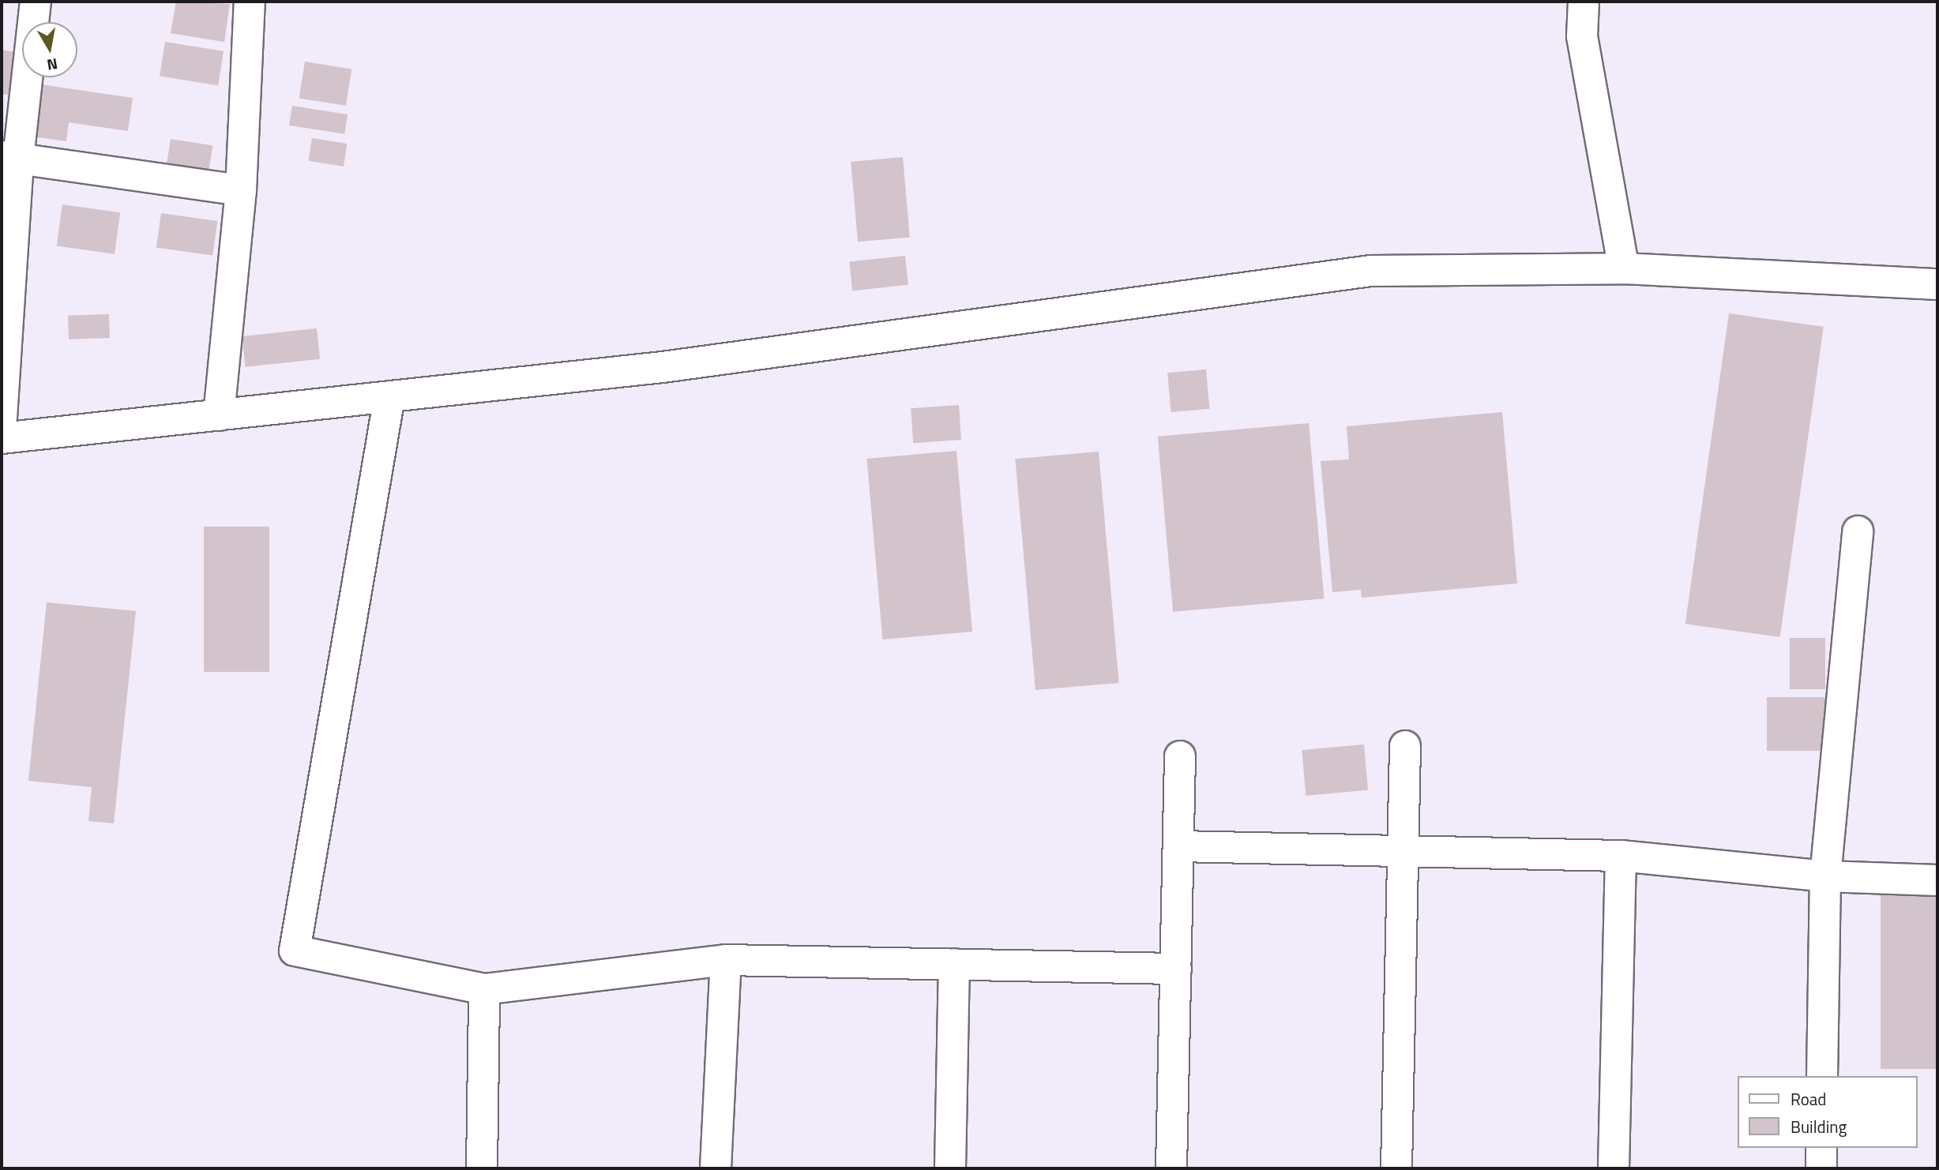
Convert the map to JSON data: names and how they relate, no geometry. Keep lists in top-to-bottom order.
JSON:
{
  "legend": ["Road", "Building"],
  "north": "bottom"
}
